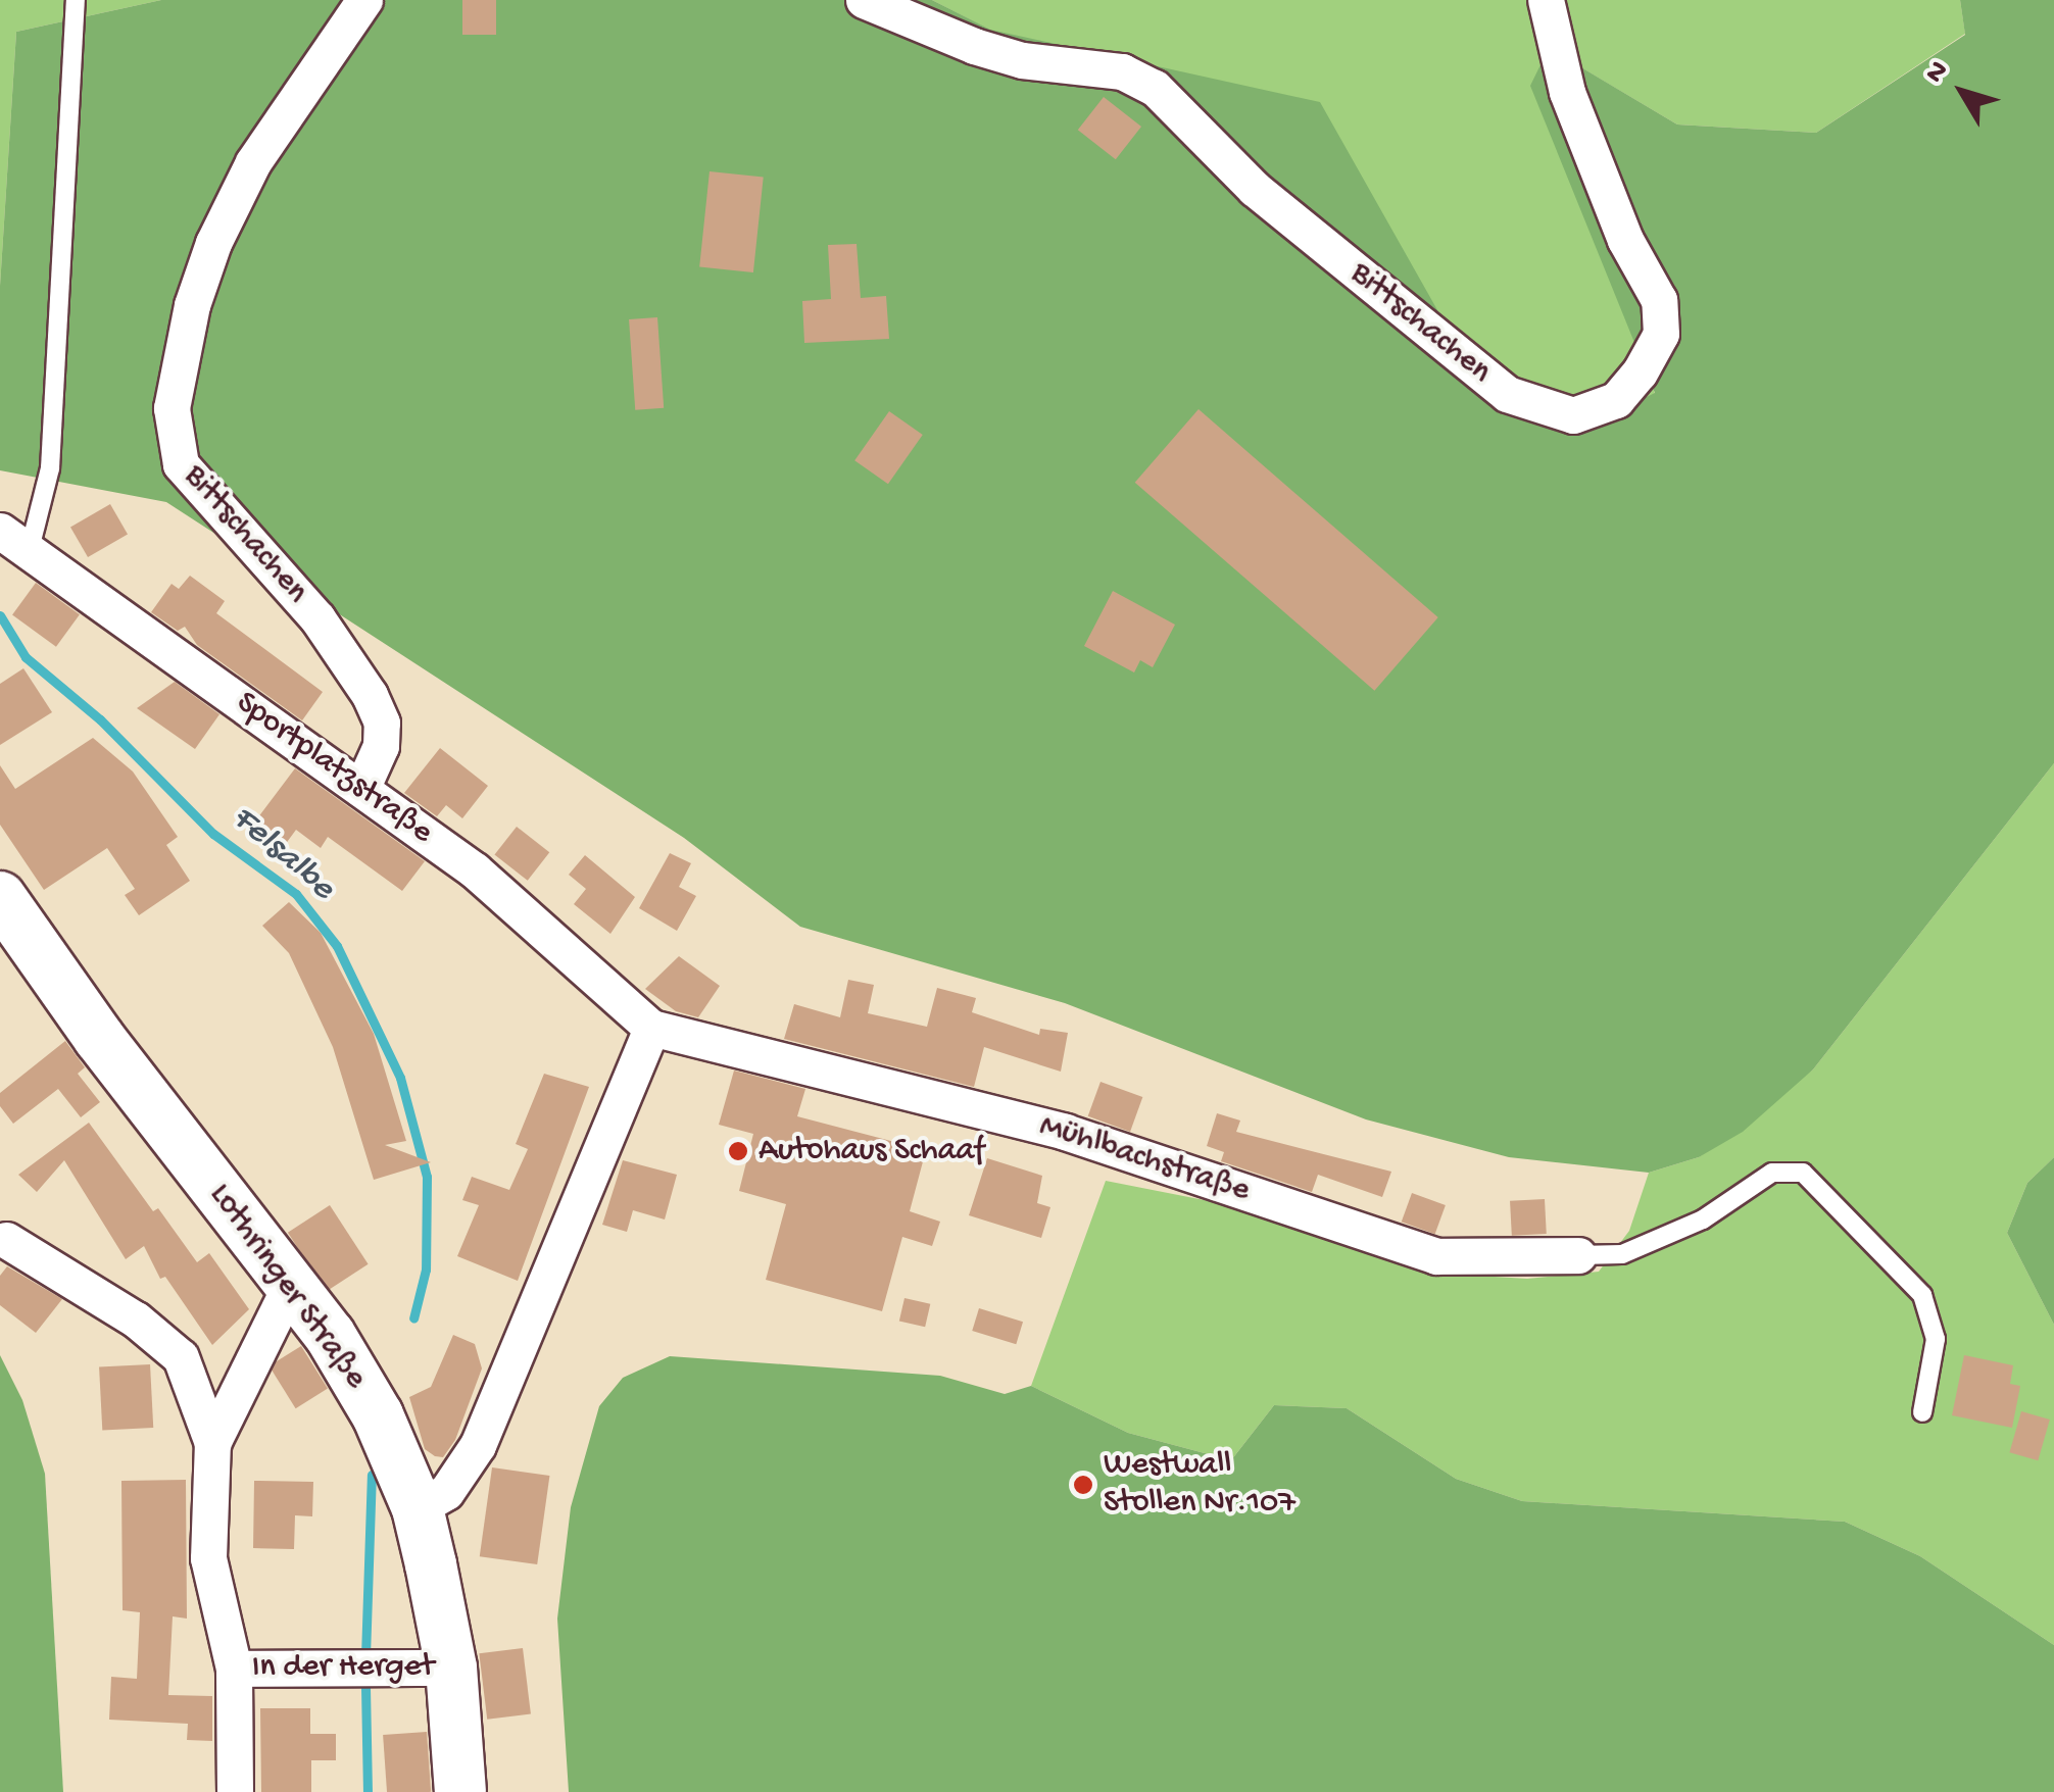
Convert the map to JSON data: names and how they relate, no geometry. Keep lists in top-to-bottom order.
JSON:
{
  "streets": {
    "main road": ["Lothringer Straße"],
    "street": [
      "Bittschachen",
      "Sportplatzstraße",
      "Mühlbachstraße",
      "In der Herget"
    ]
  },
  "crossings": [
    ["Bittschachen", "Sportplatzstraße"],
    ["Sportplatzstraße", "Mühlbachstraße"],
    ["Lothringer Straße", "In der Herget"]
  ],
  "water": ["Felsalbe"],
  "places": ["Autohaus Schaaf", "Westwall Stollen Nr.107"],
  "north": "top left"
}
